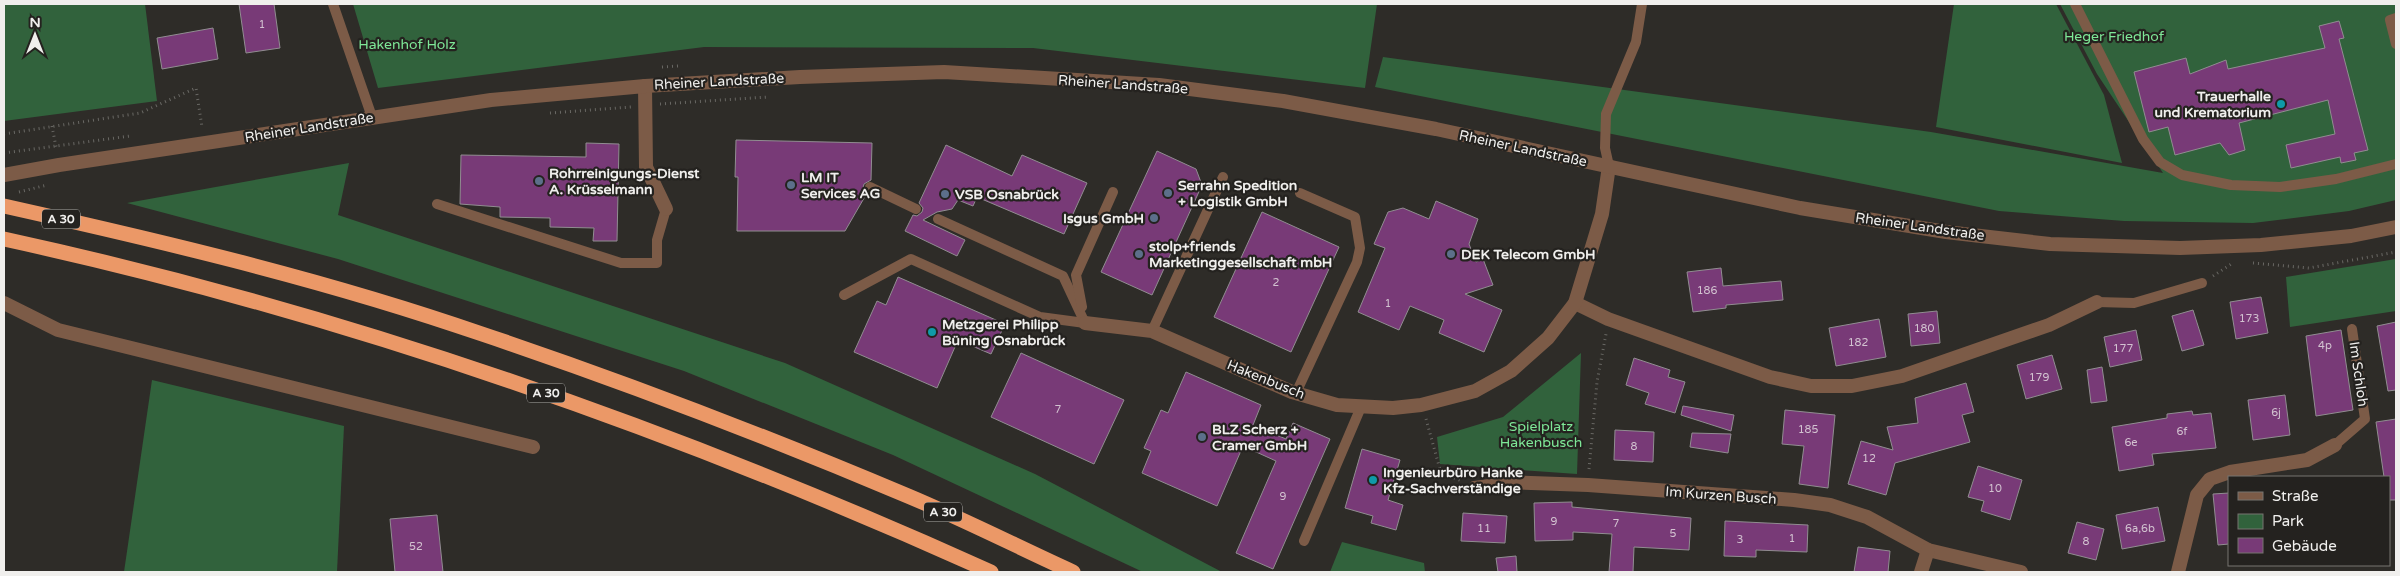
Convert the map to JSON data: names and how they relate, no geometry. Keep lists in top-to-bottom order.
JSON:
{
  "streets": {
    "highway": ["A 30"],
    "street": [
      "Rheiner Landstraße",
      "Im Schloh",
      "Hakenbusch",
      "Im Kurzen Busch"
    ]
  },
  "crossings": [
    ["Rheiner Landstraße", "Hakenbusch"]
  ],
  "parks": ["Heger Friedhof", "Hakenhof Holz", "Spielplatz Hakenbusch"],
  "places": [
    "Trauerhalle und Krematorium",
    "Rohrreinigungs-Dienst A. Krüsselmann",
    "LM IT Services AG",
    "Serrahn Spedition + Logistik GmbH",
    "VSB Osnabrück",
    "Isgus GmbH",
    "stolp+friends Marketinggesellschaft mbH",
    "DEK Telecom GmbH",
    "Metzgerei Philipp Büning Osnabrück",
    "BLZ Scherz + Cramer GmbH",
    "Ingenieurbüro Hanke Kfz-Sachverständige"
  ],
  "house_numbers": [
    "1",
    "2",
    "186",
    "1",
    "173",
    "180",
    "182",
    "4p",
    "177",
    "179",
    "7",
    "6j",
    "185",
    "6f",
    "6e",
    "8",
    "12",
    "10",
    "9",
    "9",
    "7",
    "11",
    "6a,6b",
    "5",
    "1",
    "3",
    "8",
    "52"
  ],
  "legend": ["Straße", "Park", "Gebäude"],
  "north": "top"
}
